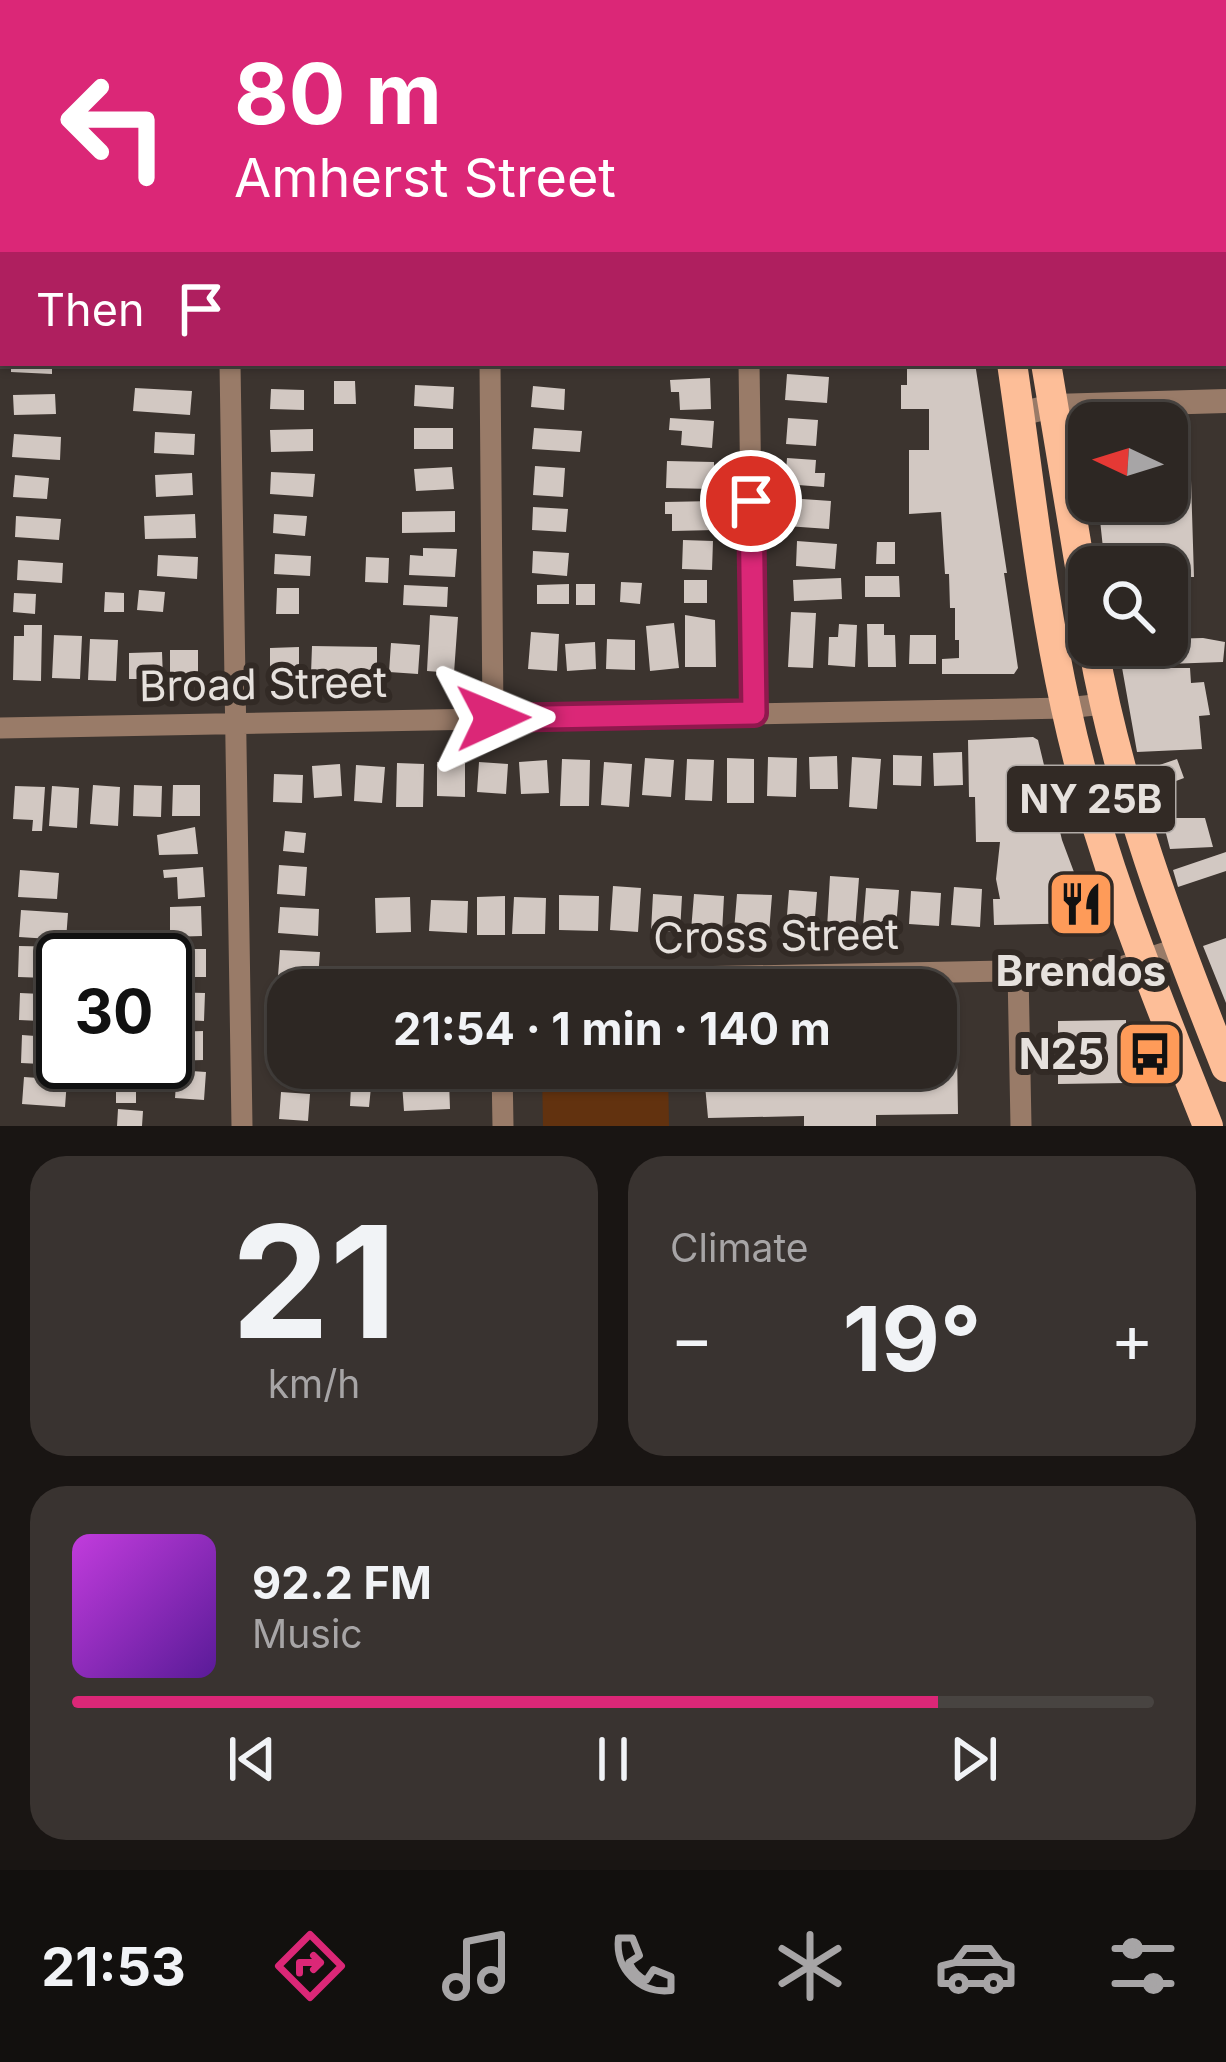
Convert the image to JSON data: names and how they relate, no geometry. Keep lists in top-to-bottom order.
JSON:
{
  "streets": {
    "main road": ["NY 25B"],
    "street": ["Broad Street", "Cross Street"]
  },
  "crossings": [
    ["Broad Street", "NY 25B"],
    ["NY 25B", "Cross Street"]
  ],
  "places": {
    "restaurant": ["Brendos"],
    "bus stop": ["N25"]
  },
  "north": "left",
  "page": {
    "turn": ["80 m", "Amherst Street"],
    "then": "Then",
    "limit": "30",
    "trip": "21:54 · 1 min · 140 m",
    "tile": [
      ["21", "km/h"],
      "Climate"
    ],
    "heat": ["−", "19°", "+"],
    "song": ["92.2 FM", "Music"],
    "tabs": "21:53"
  }
}
